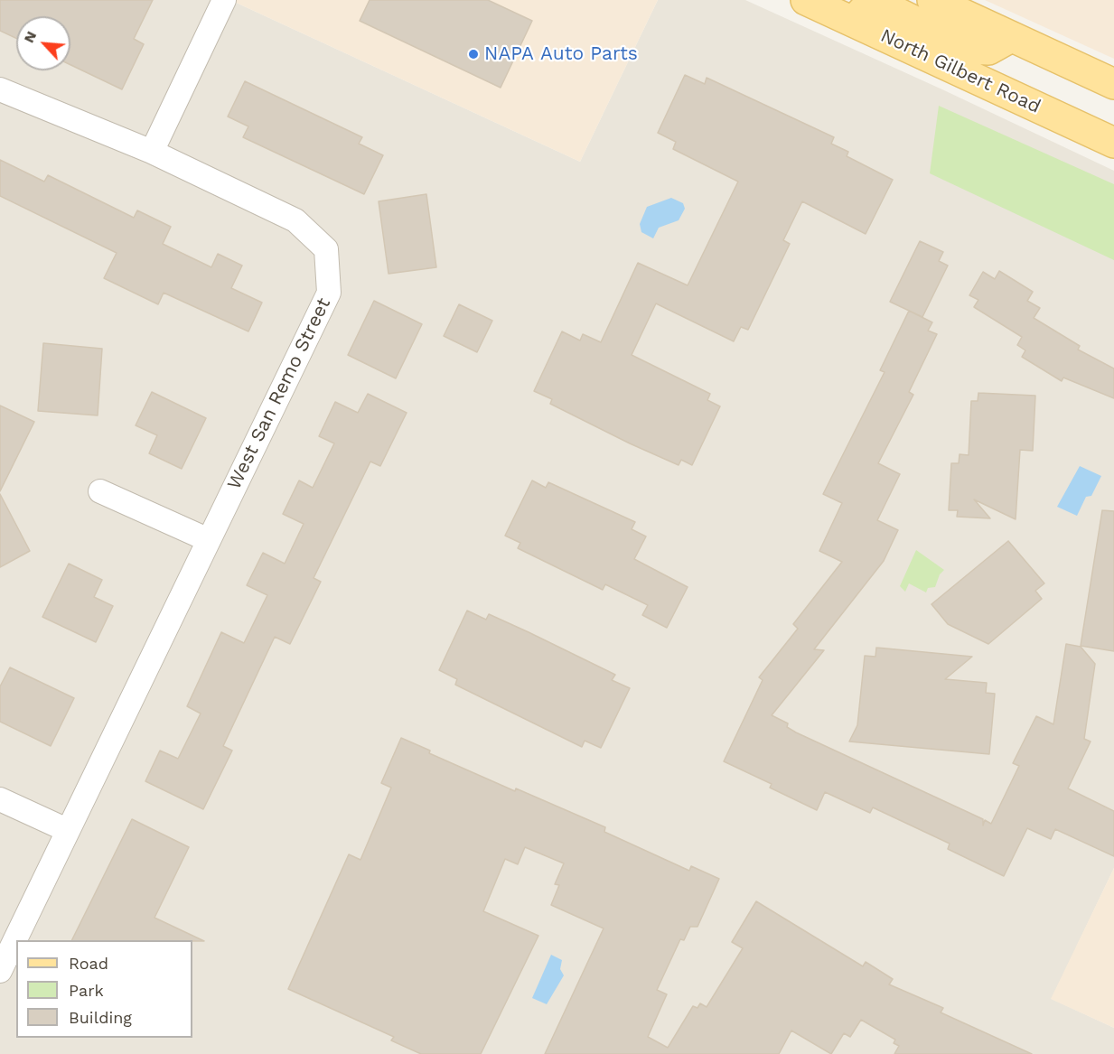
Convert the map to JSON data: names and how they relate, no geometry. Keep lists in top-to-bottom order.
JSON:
{
  "streets": {
    "main road": ["North Gilbert Road"],
    "street": ["West San Remo Street"]
  },
  "places": ["NAPA Auto Parts"],
  "legend": ["Road", "Park", "Building"],
  "north": "top left"
}
